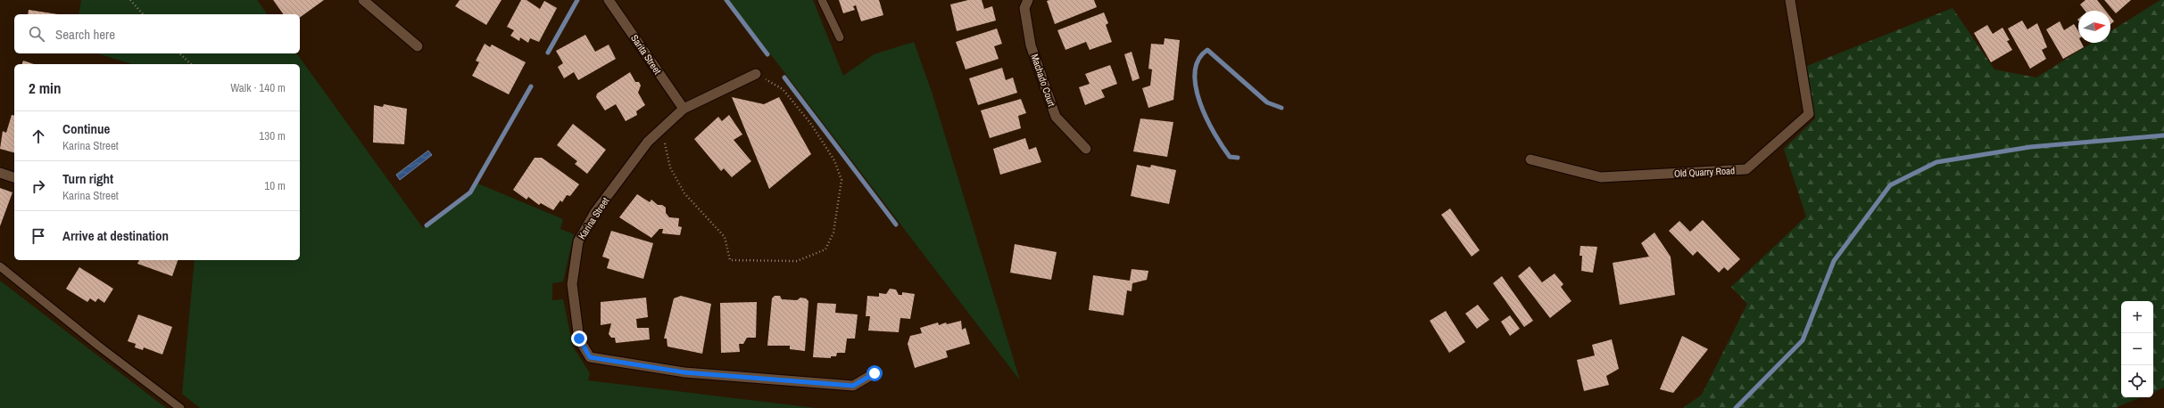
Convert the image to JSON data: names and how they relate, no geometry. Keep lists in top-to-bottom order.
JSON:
{
  "streets": {
    "street": [
      "Sarita Street",
      "Machado Court",
      "Old Quarry Road",
      "Karina Street"
    ]
  },
  "crossings": [
    ["Sarita Street", "Karina Street"]
  ],
  "north": "right",
  "page": {
    "search": "Search here",
    "heading": ["2 min", "Walk · 140 m"],
    "list": [
      ["Continue", "Karina Street", "130 m"],
      ["Turn right", "Karina Street", "10 m"],
      "Arrive at destination"
    ],
    "map_buttons": ["+", "−"]
  }
}
